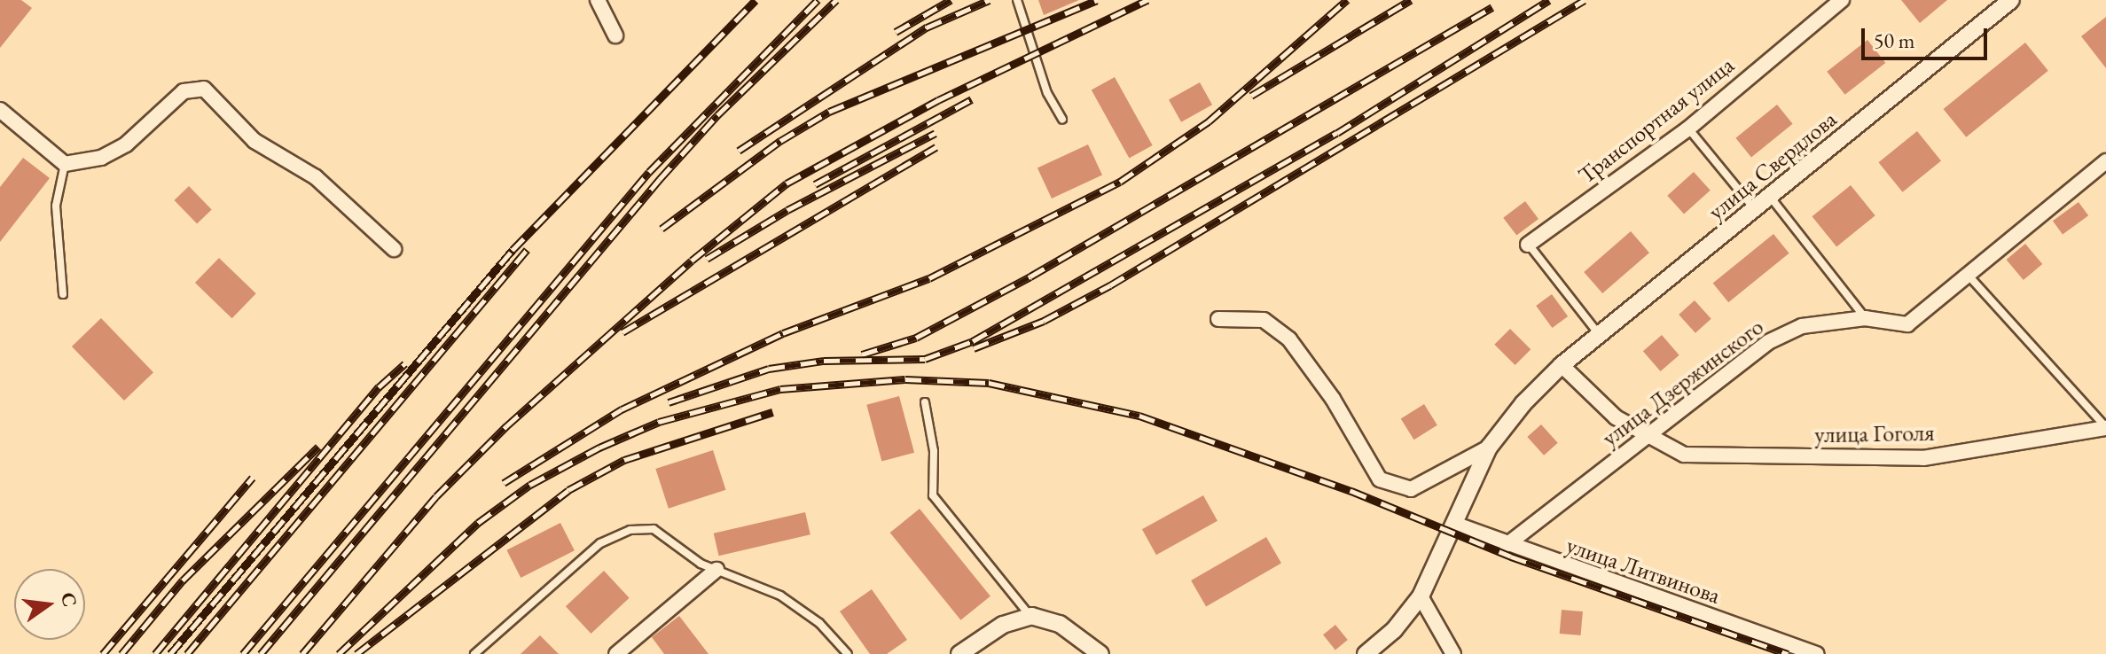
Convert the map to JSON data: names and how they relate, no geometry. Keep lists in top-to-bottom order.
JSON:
{
  "streets": {
    "street": [
      "Транспортная улица",
      "улица Свердлова",
      "улица Дзержинского",
      "улица Гоголя",
      "улица Литвинова"
    ]
  },
  "crossings": [
    ["улица Свердлова", "улица Гоголя"],
    ["улица Свердлова", "улица Литвинова"],
    ["улица Дзержинского", "улица Гоголя"],
    ["улица Дзержинского", "улица Литвинова"]
  ],
  "scale_bar": "50 m",
  "north": "right"
}
